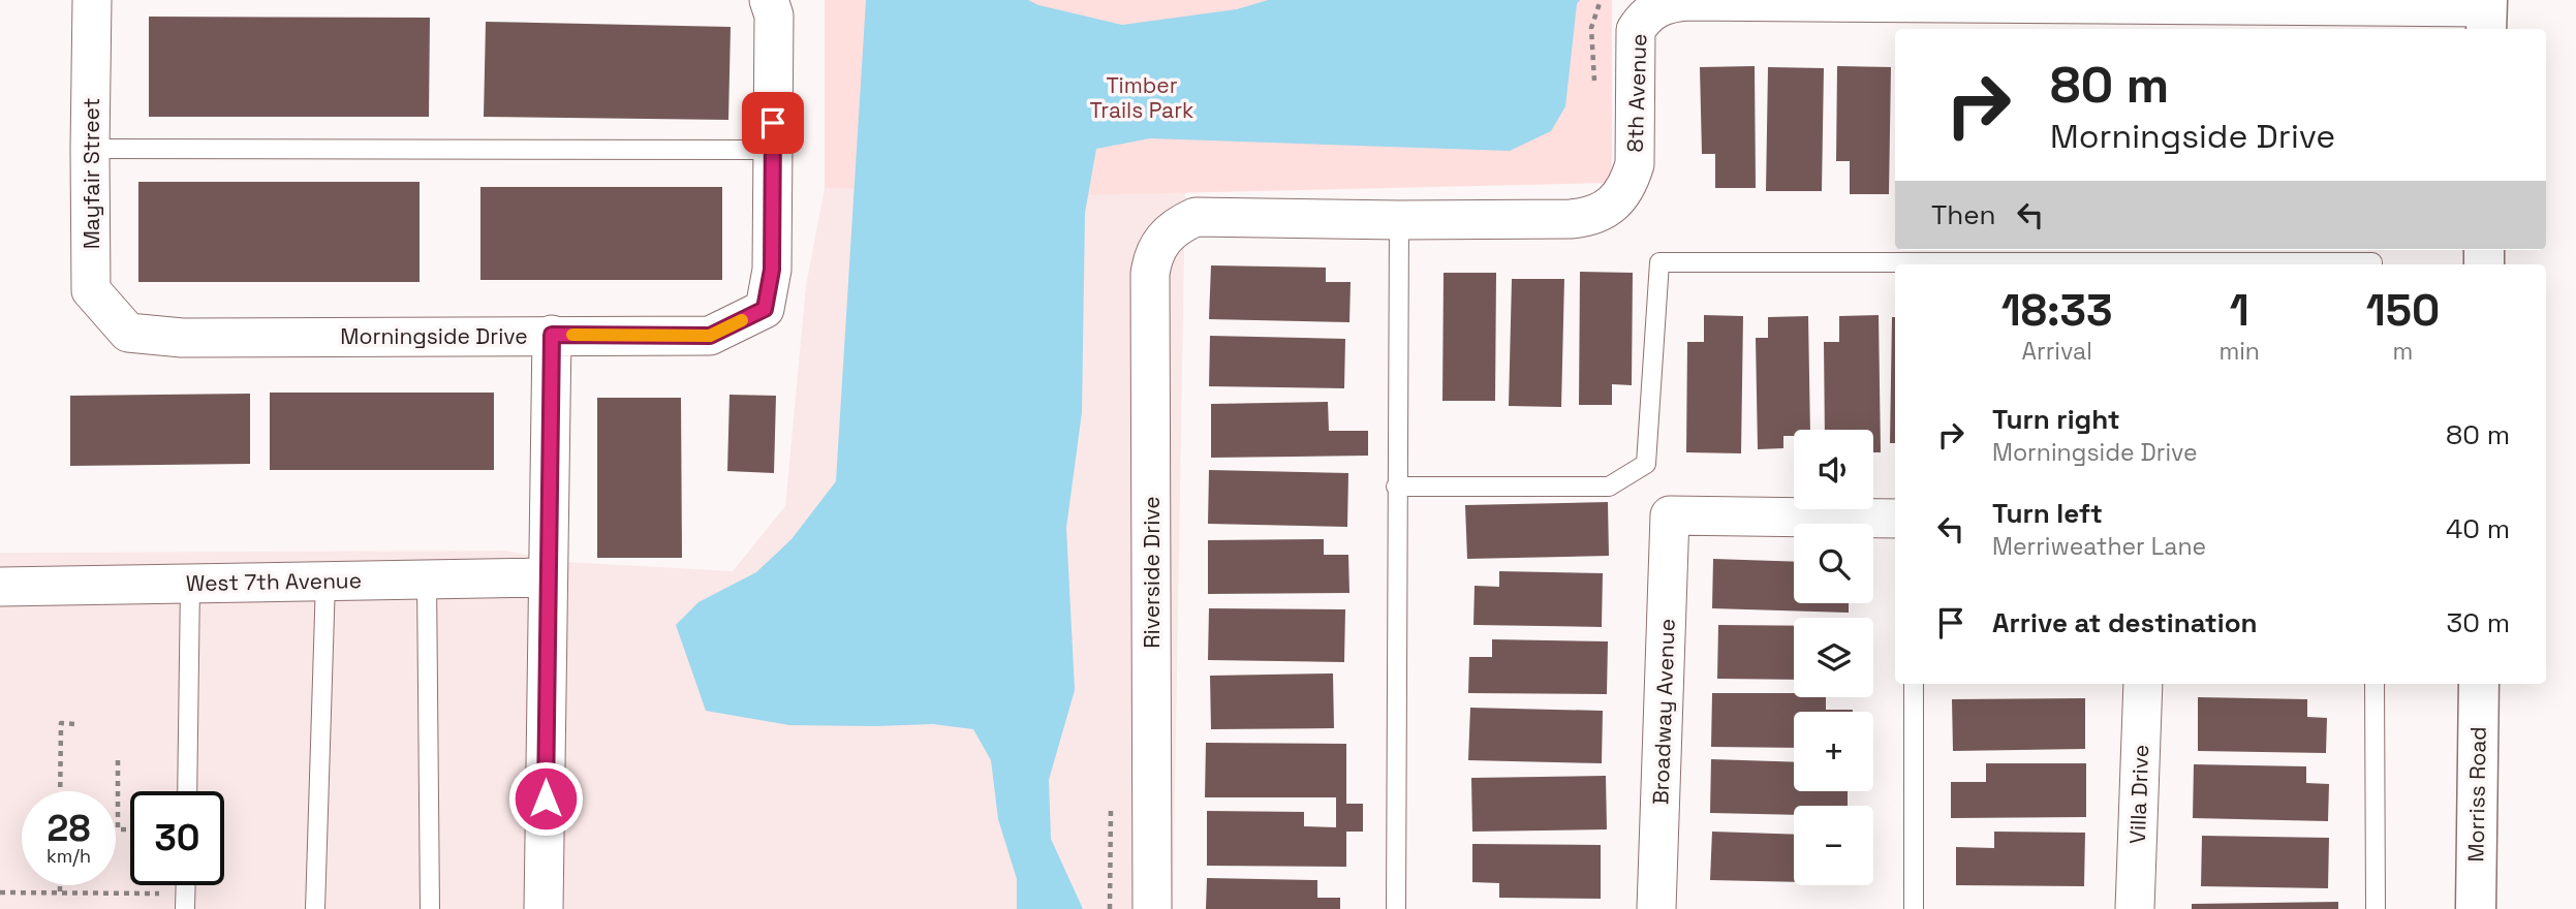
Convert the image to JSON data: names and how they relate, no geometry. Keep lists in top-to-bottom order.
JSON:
{
  "streets": {
    "main road": ["Morriss Road"],
    "street": [
      "8th Avenue",
      "Mayfair Street",
      "Morningside Drive",
      "Riverside Drive",
      "West 7th Avenue",
      "Broadway Avenue",
      "Villa Drive"
    ]
  },
  "crossings": [
    ["8th Avenue", "Riverside Drive"],
    ["Mayfair Street", "Morningside Drive"]
  ],
  "parks": ["Timber Trails Park"],
  "page": {
    "turn": ["80 m", "Morningside Drive"],
    "then": "Then",
    "eta": [
      "18:33",
      "Arrival",
      "1",
      "min",
      "150",
      "m"
    ],
    "list": [
      {
        "name": "Turn right",
        "note": "Morningside Drive",
        "value": "80 m"
      },
      {
        "name": "Turn left",
        "note": "Merriweather Lane",
        "value": "40 m"
      },
      {
        "name": "Arrive at destination",
        "value": "30 m"
      }
    ],
    "map_buttons": ["+", "−"],
    "speed": "28 km/h",
    "limit": "30"
  }
}
